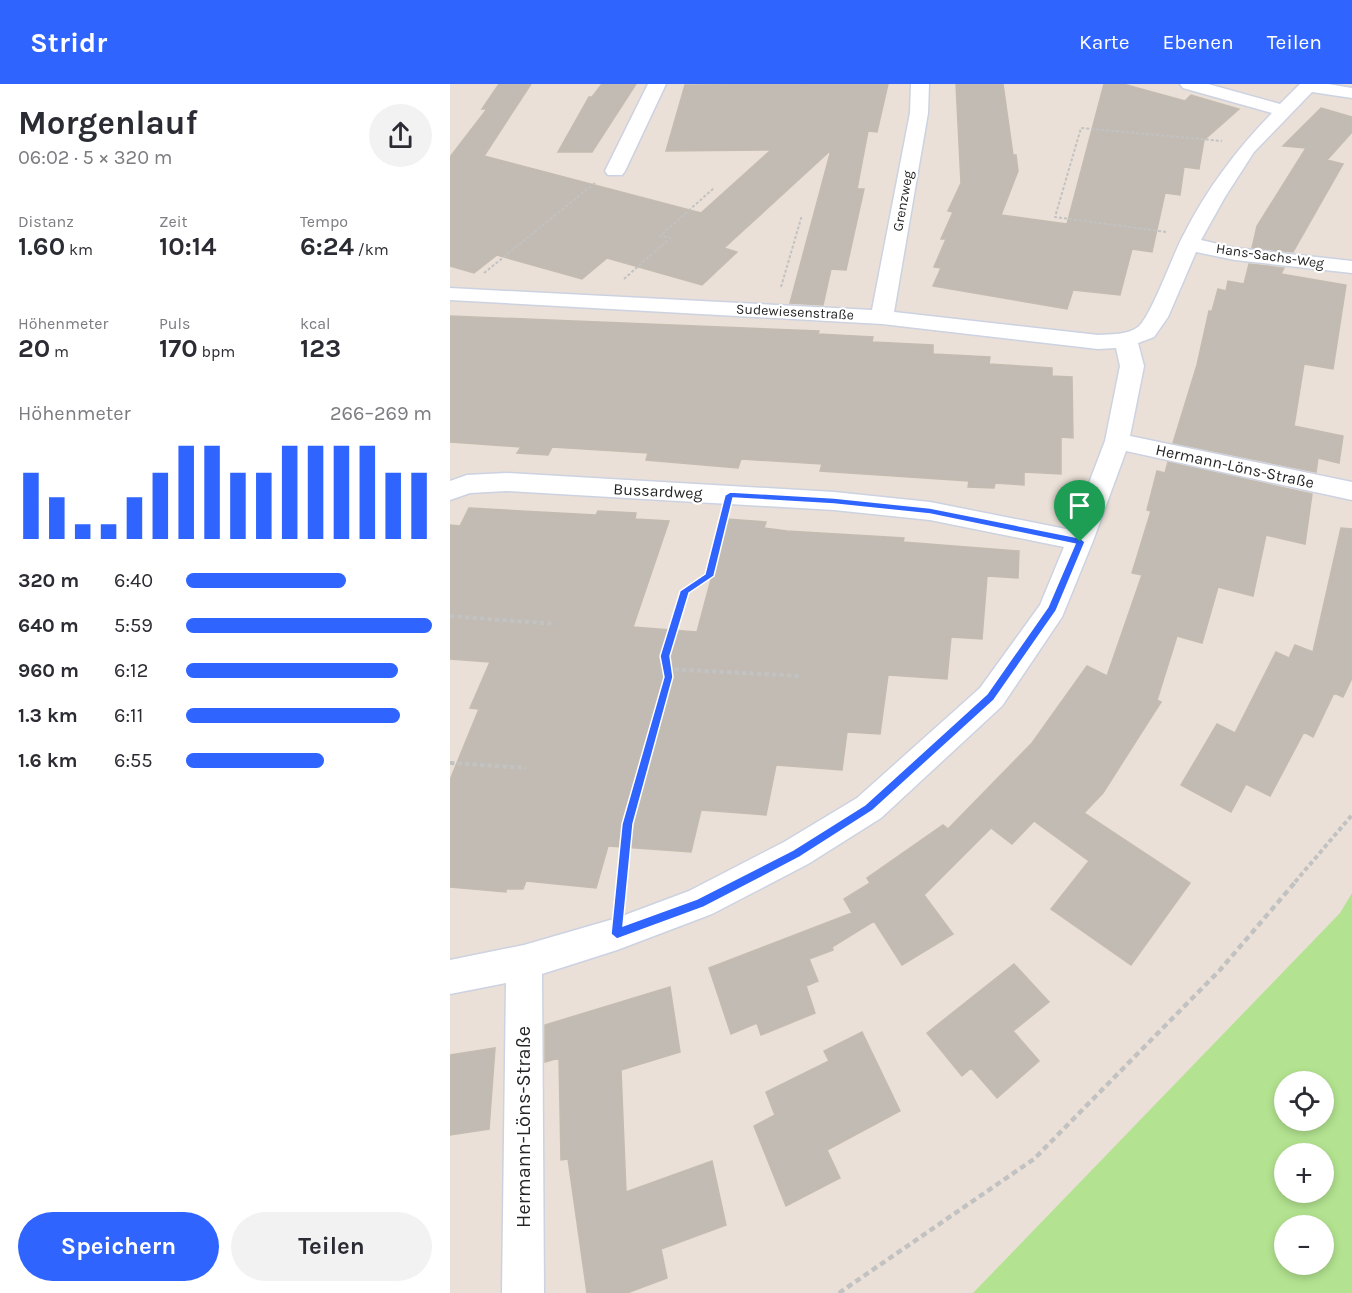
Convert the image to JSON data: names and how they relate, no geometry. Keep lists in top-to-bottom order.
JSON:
{
  "streets": {
    "street": [
      "Grenzweg",
      "Hans-Sachs-Weg",
      "Sudewiesenstraße",
      "Hermann-Löns-Straße",
      "Bussardweg"
    ]
  },
  "crossings": [
    ["Grenzweg", "Sudewiesenstraße"]
  ],
  "page": {
    "header": "Stridr",
    "nav": ["Karte", "Ebenen", "Teilen"],
    "heading": ["Morgenlauf", "06:02 · 5 × 320 m"],
    "stats": [
      ["Distanz", "1.60 km"],
      ["Zeit", "10:14"],
      ["Tempo", "6:24 /km"],
      ["Höhenmeter", "20 m"],
      ["Puls", "170 bpm"],
      ["kcal", "123"]
    ],
    "chart": ["Höhenmeter", "266–269 m"],
    "list": [
      {
        "name": "320 m",
        "note": "6:40"
      },
      {
        "name": "640 m",
        "note": "5:59"
      },
      {
        "name": "960 m",
        "note": "6:12"
      },
      {
        "name": "1.3 km",
        "note": "6:11"
      },
      {
        "name": "1.6 km",
        "note": "6:55"
      }
    ],
    "map_buttons": ["+", "−"],
    "buttons": ["Speichern", "Teilen"]
  }
}
